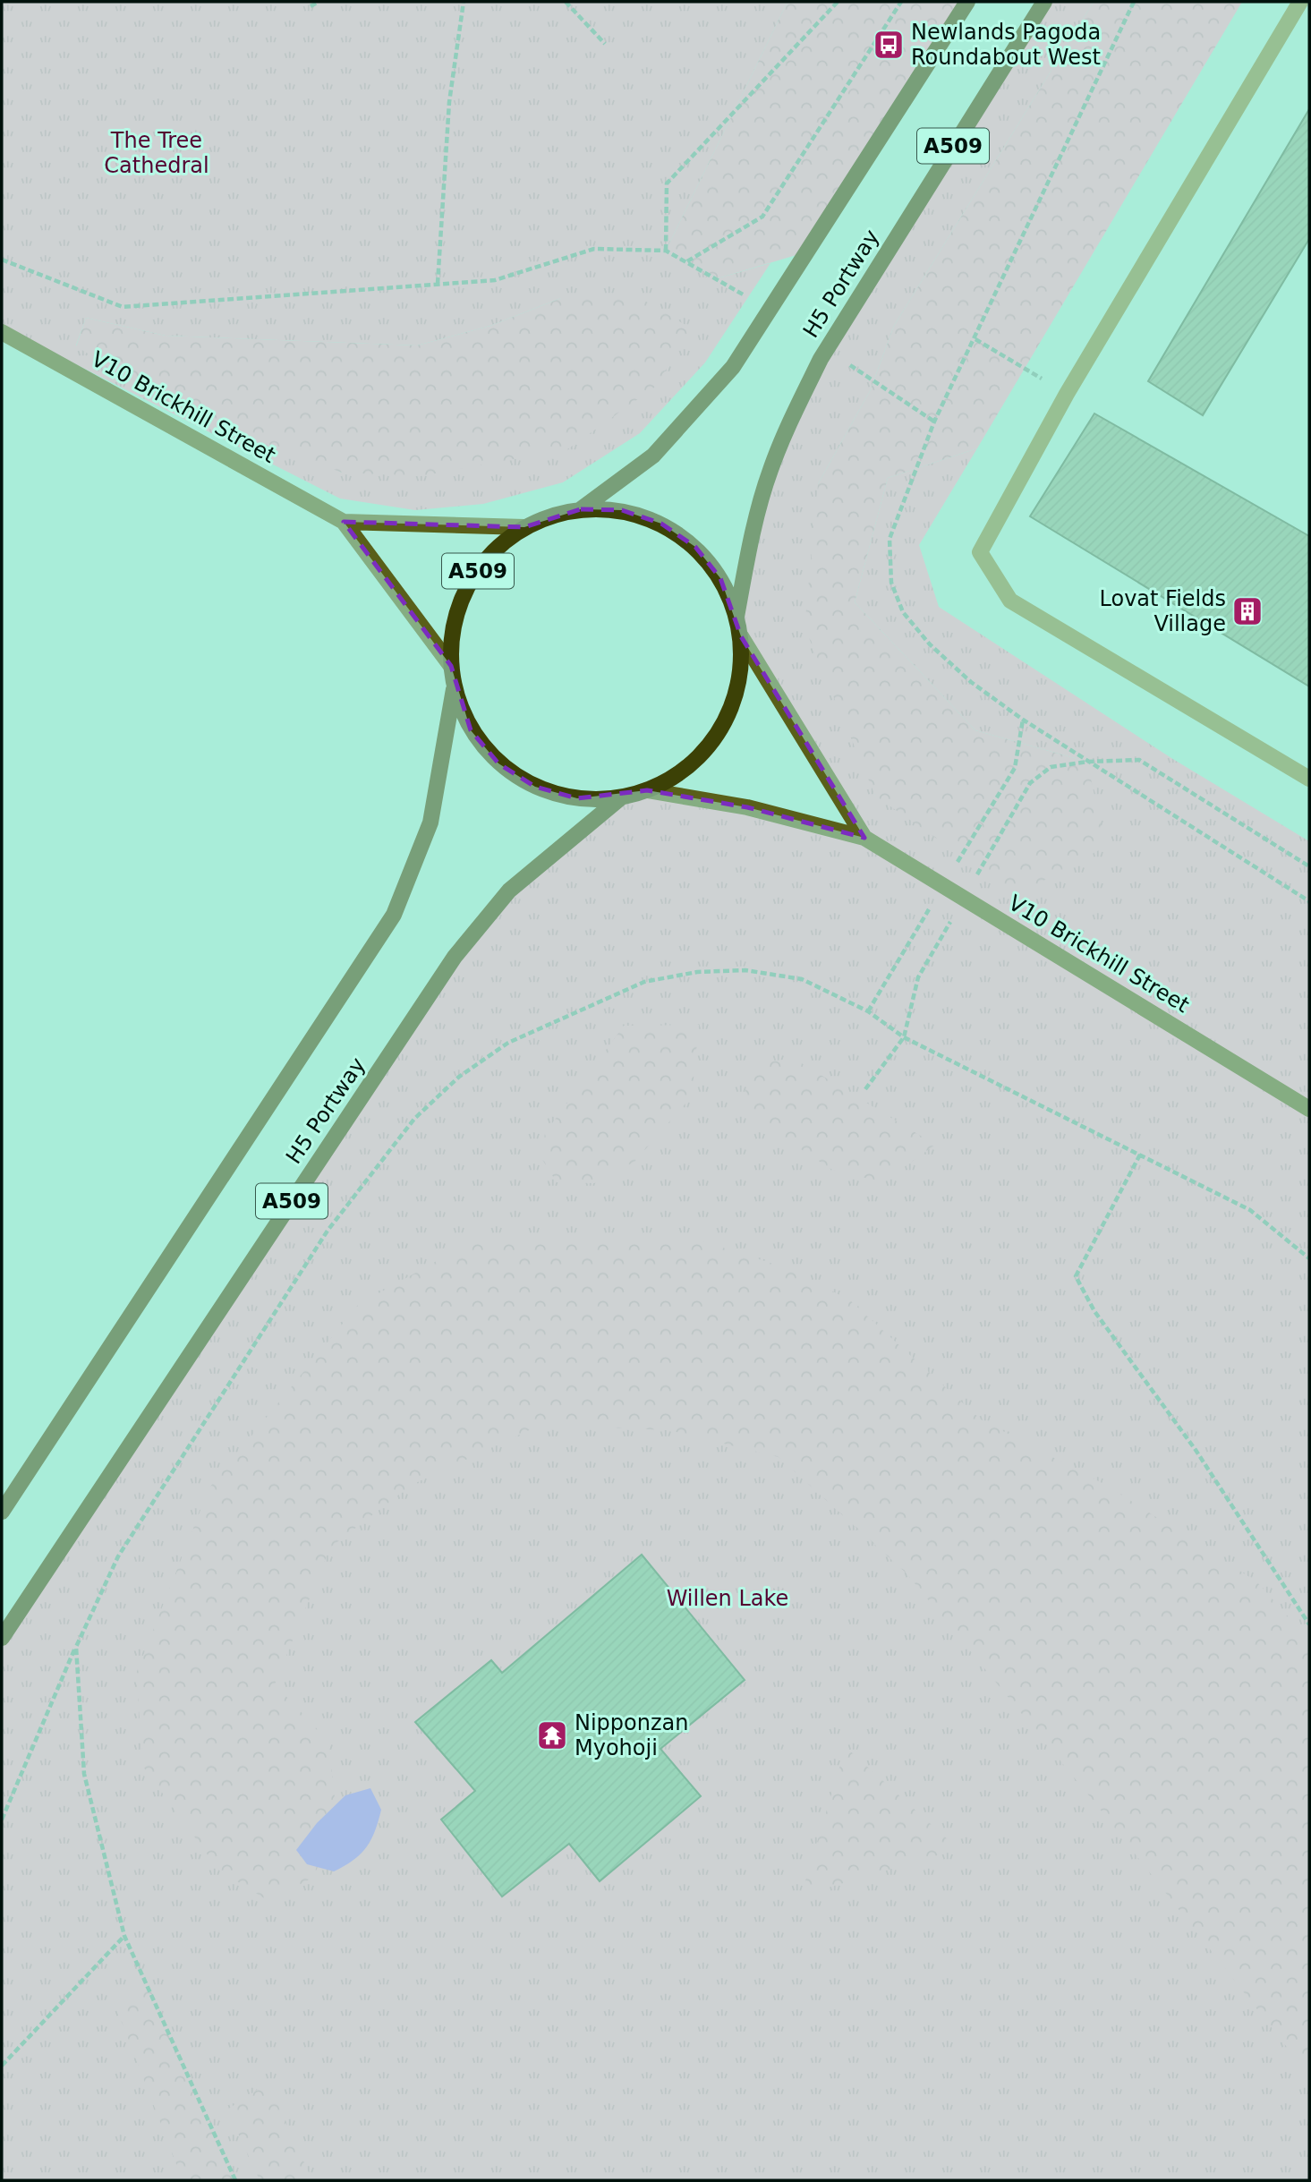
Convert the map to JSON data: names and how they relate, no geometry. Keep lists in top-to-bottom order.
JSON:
{
  "streets": {
    "main road": ["A509", "H5 Portway"],
    "street": ["V10 Brickhill Street"]
  },
  "crossings": [
    ["A509", "H5 Portway"],
    ["A509", "V10 Brickhill Street"]
  ],
  "parks": ["The Tree Cathedral", "Willen Lake"],
  "places": {
    "bus stop": ["Newlands Pagoda Roundabout West"],
    "building": ["Lovat Fields Village"],
    "temple": ["Nipponzan Myohoji"]
  }
}
